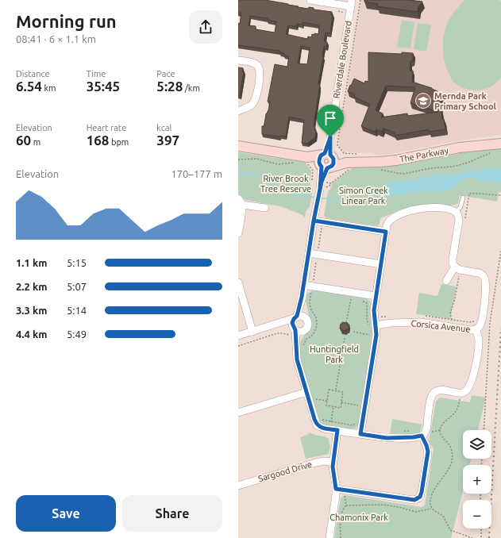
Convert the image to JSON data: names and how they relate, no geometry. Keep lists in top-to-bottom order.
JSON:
{
  "streets": {
    "street": [
      "Riverdale Boulevard",
      "The Parkway",
      "Corsica Avenue",
      "Sargood Drive"
    ]
  },
  "crossings": [
    ["Riverdale Boulevard", "The Parkway"]
  ],
  "parks": [
    "River Brook Tree Reserve",
    "Simon Creek Linear Park",
    "Huntingfield Park",
    "Chamonix Park"
  ],
  "places": {
    "school or university": ["Mernda Park Primary School"]
  },
  "page": {
    "heading": ["Morning run", "08:41 · 6 × 1.1 km"],
    "stats": [
      ["Distance", "6.54 km"],
      ["Time", "35:45"],
      ["Pace", "5:28 /km"],
      ["Elevation", "60 m"],
      ["Heart rate", "168 bpm"],
      ["kcal", "397"]
    ],
    "chart": ["Elevation", "170–177 m"],
    "list": [
      {
        "name": "1.1 km",
        "note": "5:15"
      },
      {
        "name": "2.2 km",
        "note": "5:07"
      },
      {
        "name": "3.3 km",
        "note": "5:14"
      },
      {
        "name": "4.4 km",
        "note": "5:49"
      }
    ],
    "map_buttons": ["+", "−"],
    "buttons": ["Save", "Share"]
  }
}
